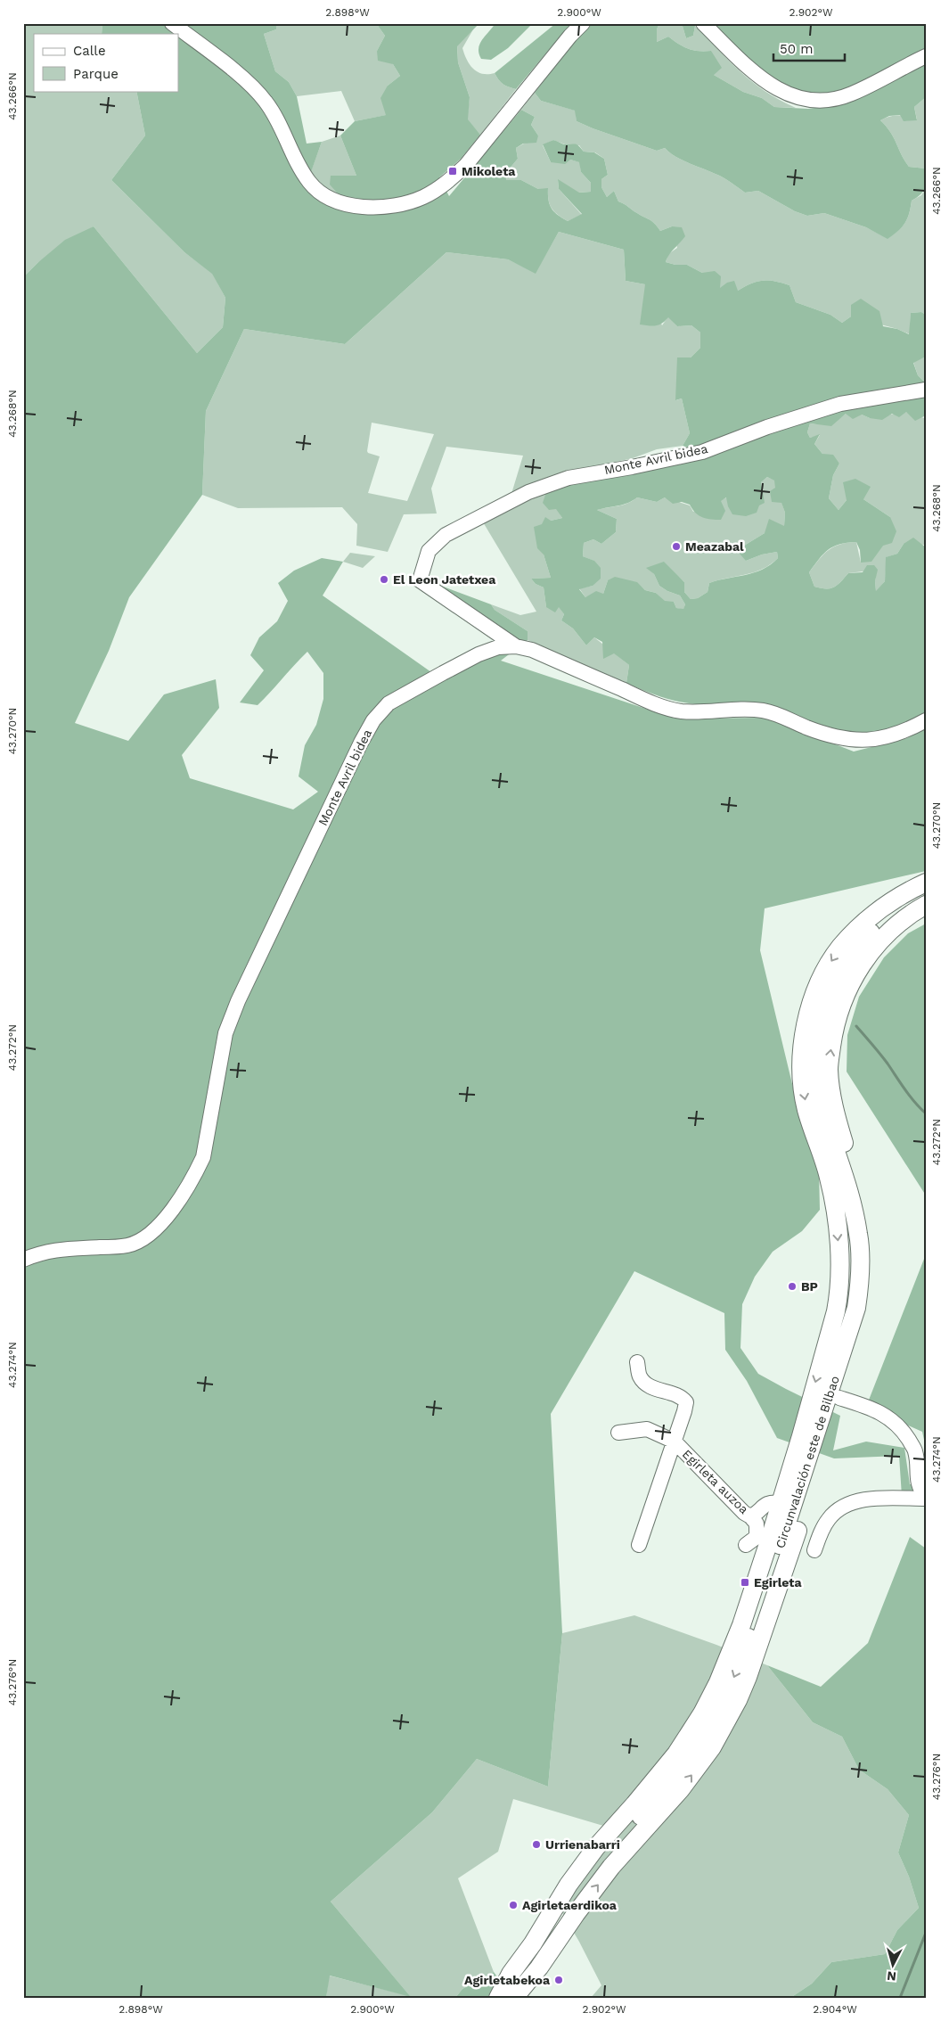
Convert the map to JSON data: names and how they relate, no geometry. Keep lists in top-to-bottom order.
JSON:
{
  "streets": {
    "main road": ["Circunvalación este de Bilbao"],
    "street": ["Monte Avril bidea", "Egirleta auzoa"]
  },
  "places": {
    "transit": ["Mikoleta", "Egirleta"],
    "other": [
      "Meazabal",
      "El Leon Jatetxea",
      "BP",
      "Urrienabarri",
      "Agirletaerdikoa",
      "Agirletabekoa"
    ]
  },
  "legend": ["Calle", "Parque"],
  "scale_bar": "50 m",
  "north": "bottom",
  "coordinates": [
    "2.898°W",
    "2.900°W",
    "2.902°W",
    "43.266°N",
    "43.268°N",
    "43.270°N",
    "43.272°N",
    "43.274°N",
    "43.276°N",
    "2.904°W"
  ]
}
